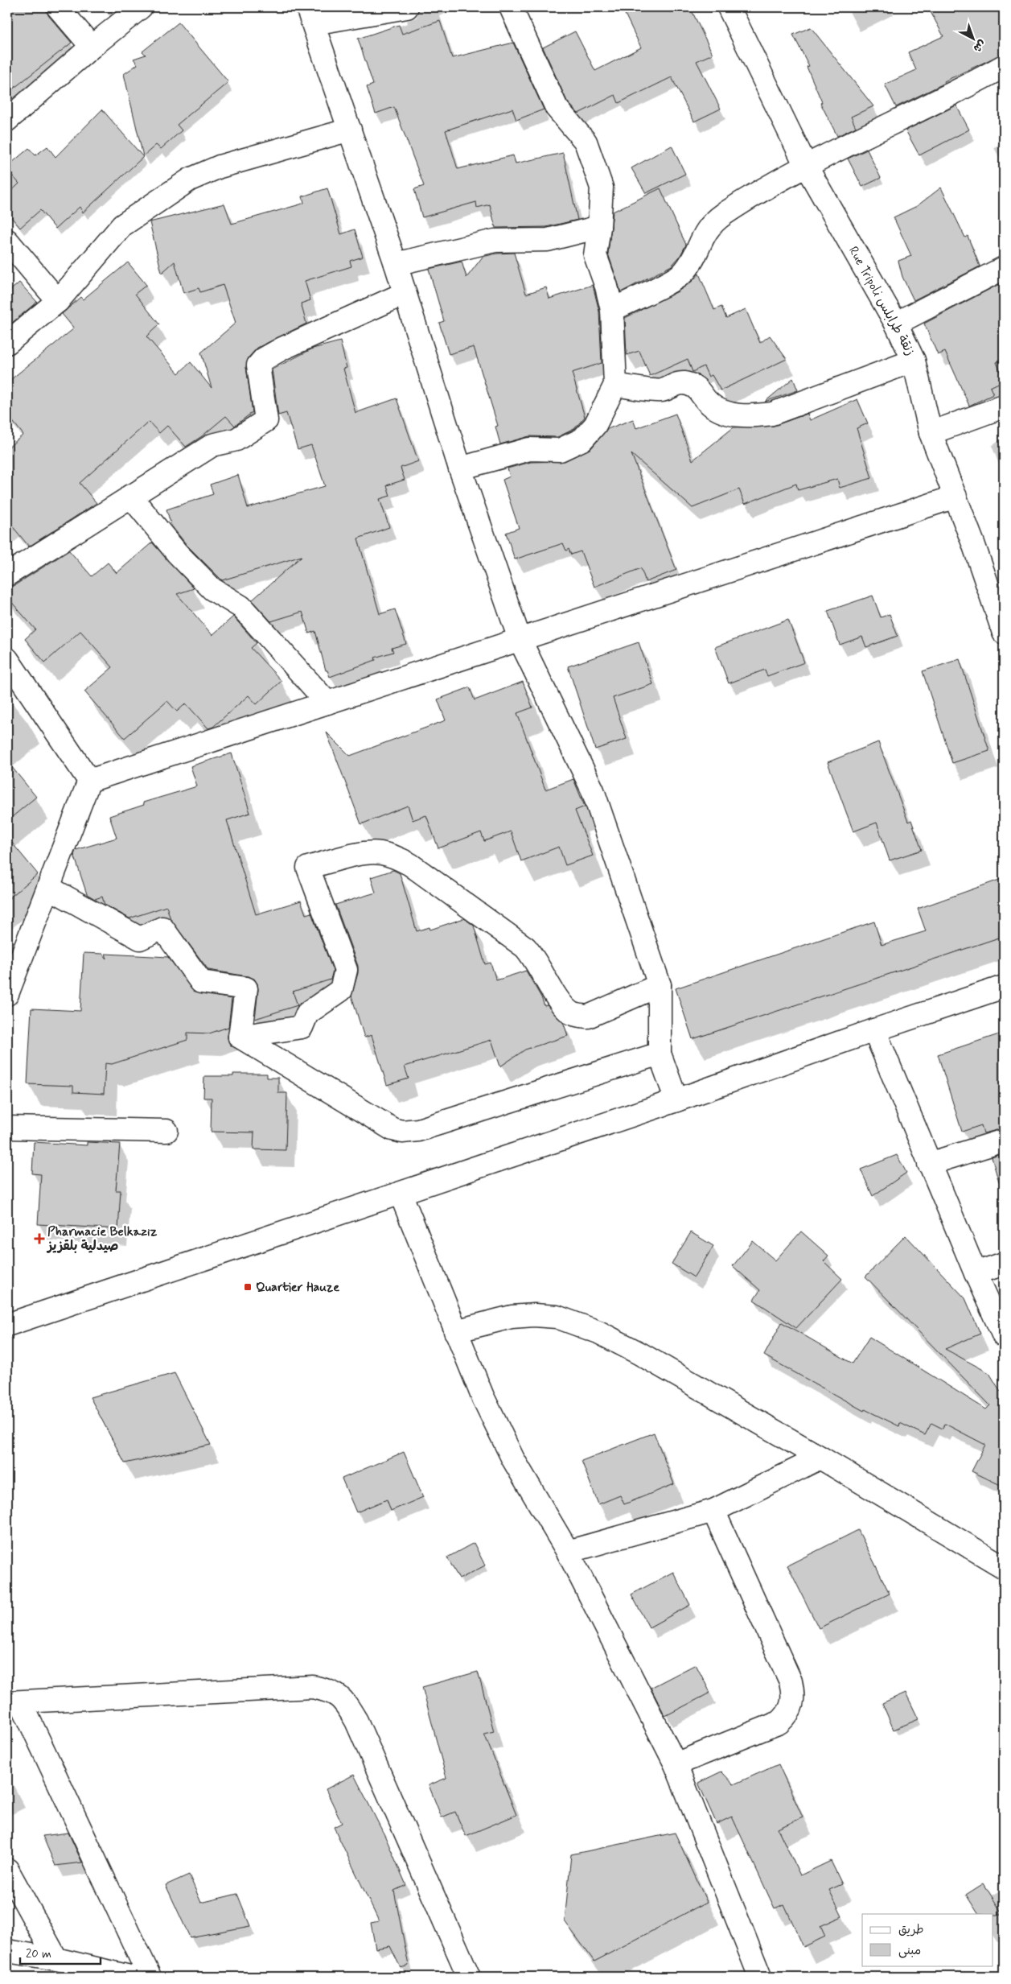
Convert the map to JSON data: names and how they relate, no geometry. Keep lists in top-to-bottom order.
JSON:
{
  "streets": {
    "street": ["Rue Tripoli زنقة طرابلس"]
  },
  "places": {
    "health": ["Pharmacie Belkaziz صيدلية بلقزيز"],
    "transit": ["Quartier Hauze"]
  },
  "legend": ["طريق", "مبنى"],
  "scale_bar": "20 m",
  "north": "bottom right"
}
